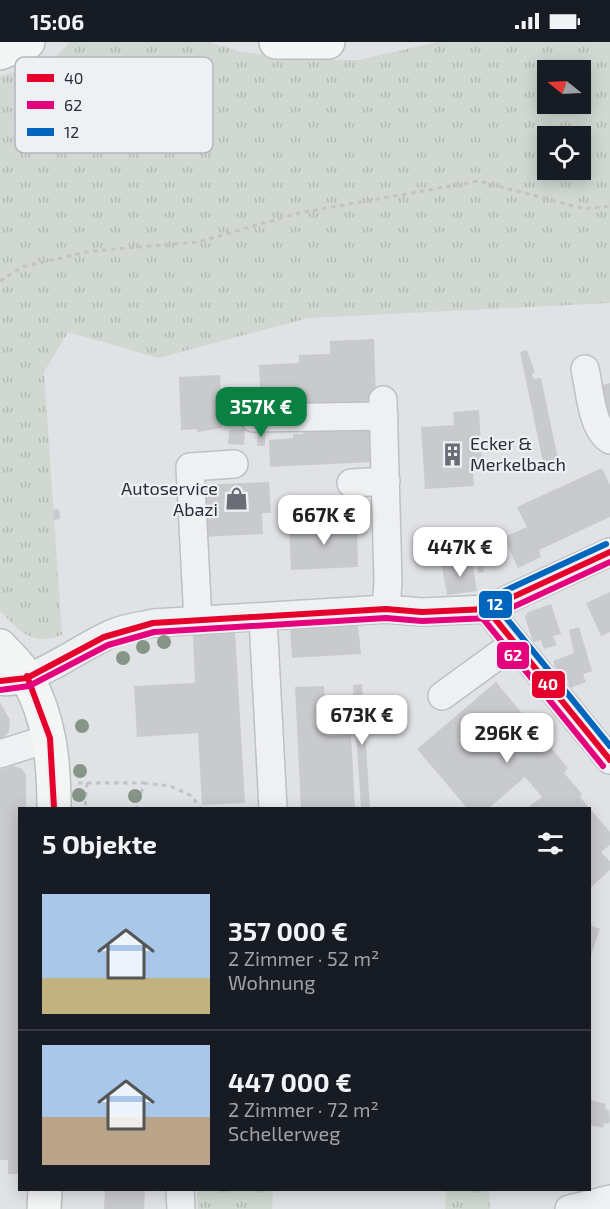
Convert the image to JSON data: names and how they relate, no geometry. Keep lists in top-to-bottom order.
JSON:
{
  "places": {
    "building": ["Ecker & Merkelbach"],
    "shop": ["Autoservice Abazi"]
  },
  "lines": ["transit line 12", "transit line 40", "transit line 62"],
  "legend": ["40", "62", "12"],
  "north": "left",
  "page": {
    "status": "15:06",
    "price": [
      "357K €",
      "667K €",
      "447K €",
      "673K €",
      "296K €"
    ],
    "heading": "5 Objekte",
    "list": [
      {
        "name": "357 000 €",
        "note": "2 Zimmer · 52 m² · Wohnung"
      },
      {
        "name": "447 000 €",
        "note": "2 Zimmer · 72 m² · Schellerweg"
      }
    ]
  }
}
